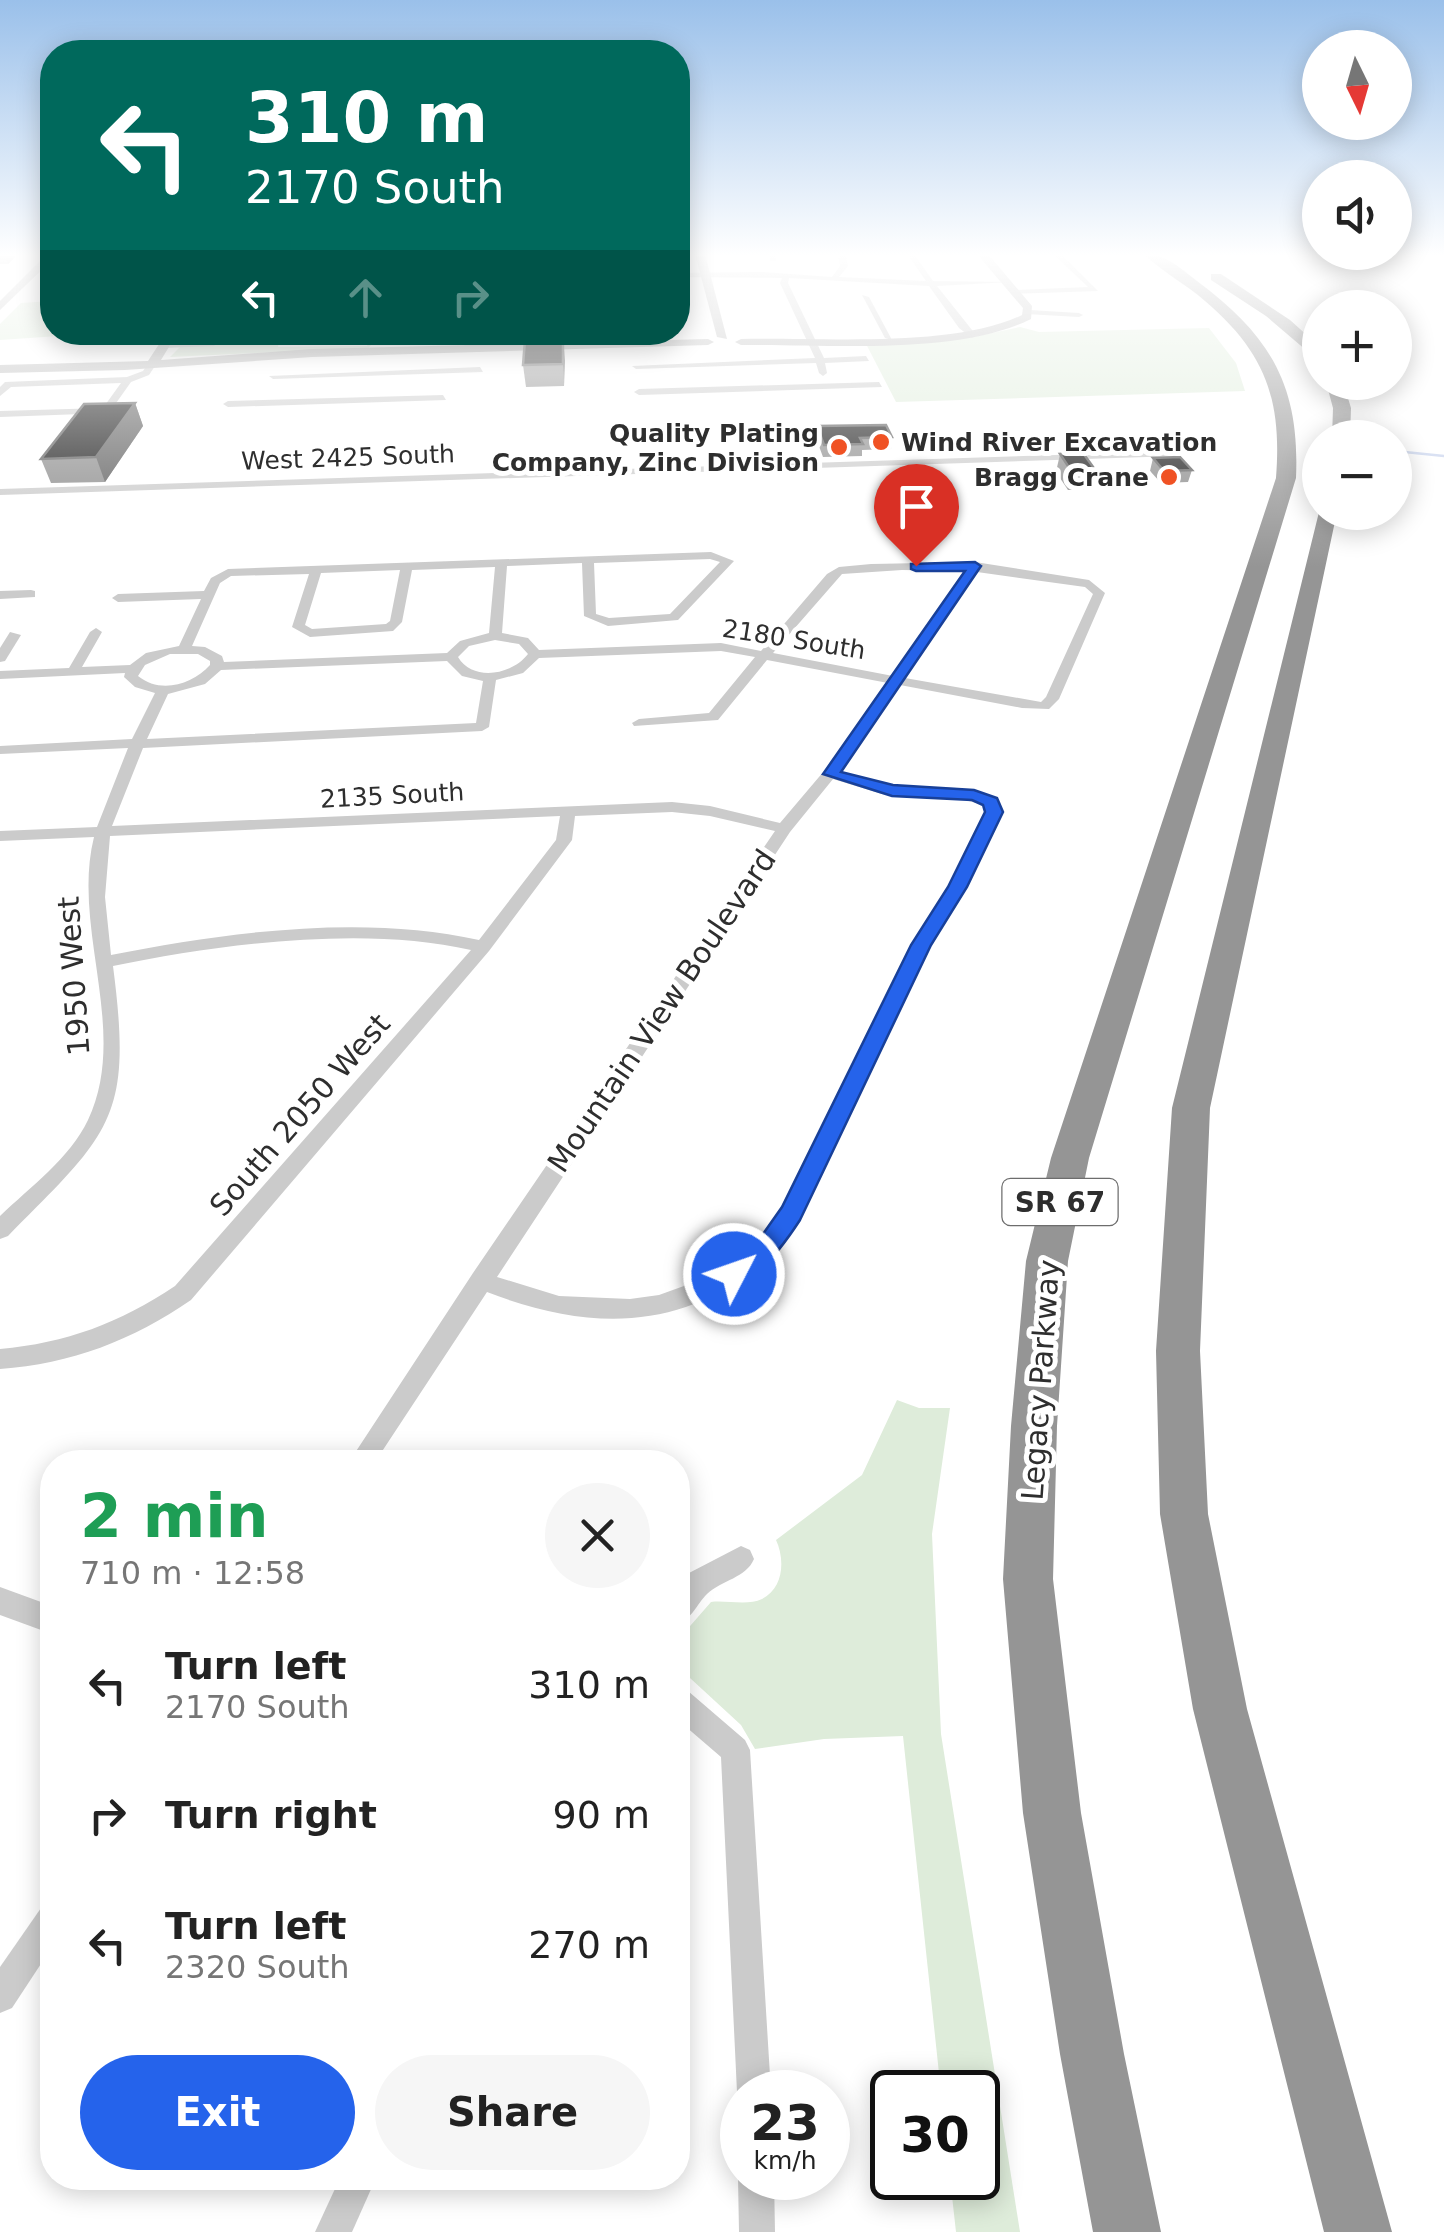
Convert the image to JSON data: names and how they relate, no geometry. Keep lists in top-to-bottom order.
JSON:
{
  "streets": {
    "highway": ["SR 67", "Legacy Parkway"],
    "street": [
      "West 2425 South",
      "2180 South",
      "2135 South",
      "1950 West",
      "Mountain View Boulevard",
      "South 2050 West"
    ]
  },
  "crossings": [
    ["2180 South", "Mountain View Boulevard"],
    ["2135 South", "1950 West"],
    ["2135 South", "Mountain View Boulevard"],
    ["2135 South", "South 2050 West"]
  ],
  "places": ["Wind River Excavation", "Quality Plating Company, Zinc Division", "Bragg Crane"],
  "north": "bottom",
  "page": {
    "map_buttons": ["+", "−"],
    "turn": ["310 m", "2170 South"],
    "heading": ["2 min", "710 m · 12:58"],
    "list": [
      {
        "name": "Turn left",
        "note": "2170 South",
        "value": "310 m"
      },
      {
        "name": "Turn right",
        "value": "90 m"
      },
      {
        "name": "Turn left",
        "note": "2320 South",
        "value": "270 m"
      }
    ],
    "buttons": ["Exit", "Share"],
    "speed": "23 km/h",
    "limit": "30"
  }
}
